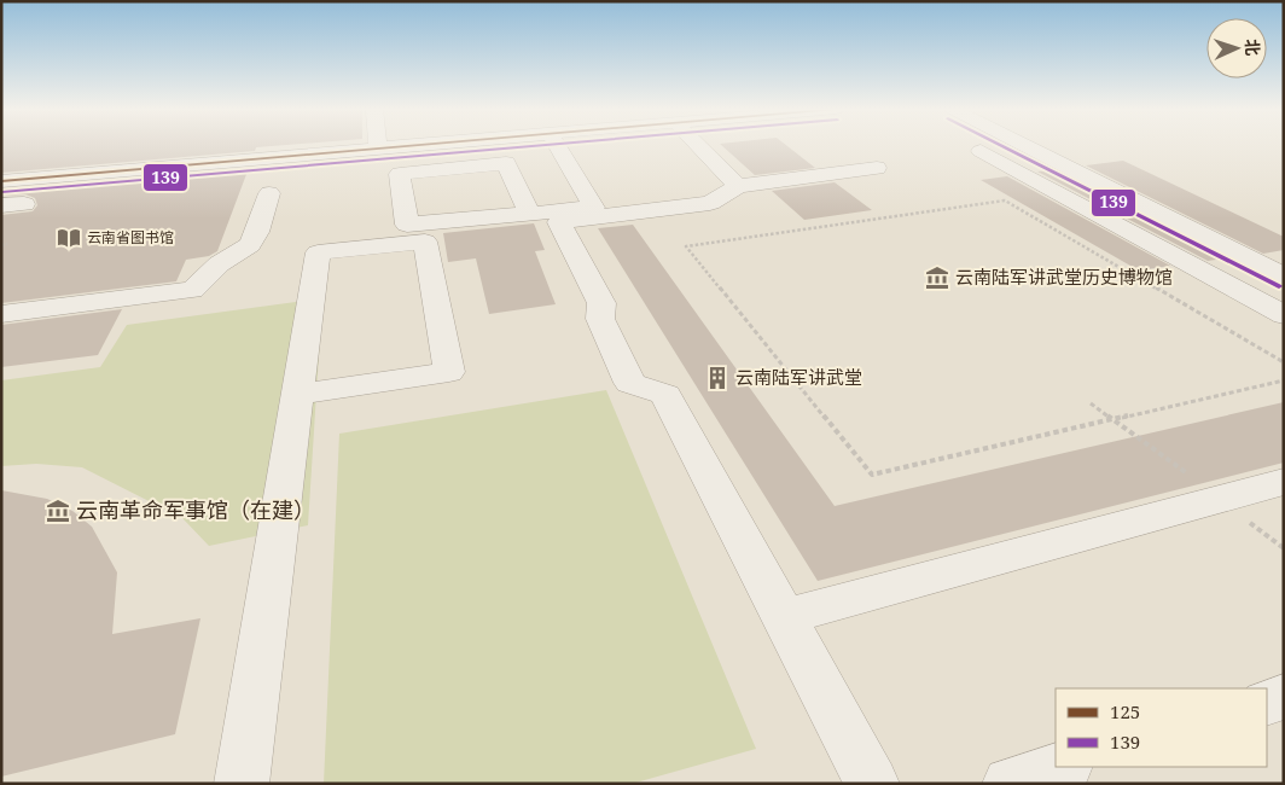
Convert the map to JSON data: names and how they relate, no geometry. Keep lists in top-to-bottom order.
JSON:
{
  "places": {
    "library": ["云南省图书馆"],
    "museum": ["云南陆军讲武堂历史博物馆", "云南革命军事馆（在建）"],
    "building": ["云南陆军讲武堂"]
  },
  "lines": ["transit line 125", "transit line 139"],
  "legend": ["125", "139"],
  "north": "right"
}
